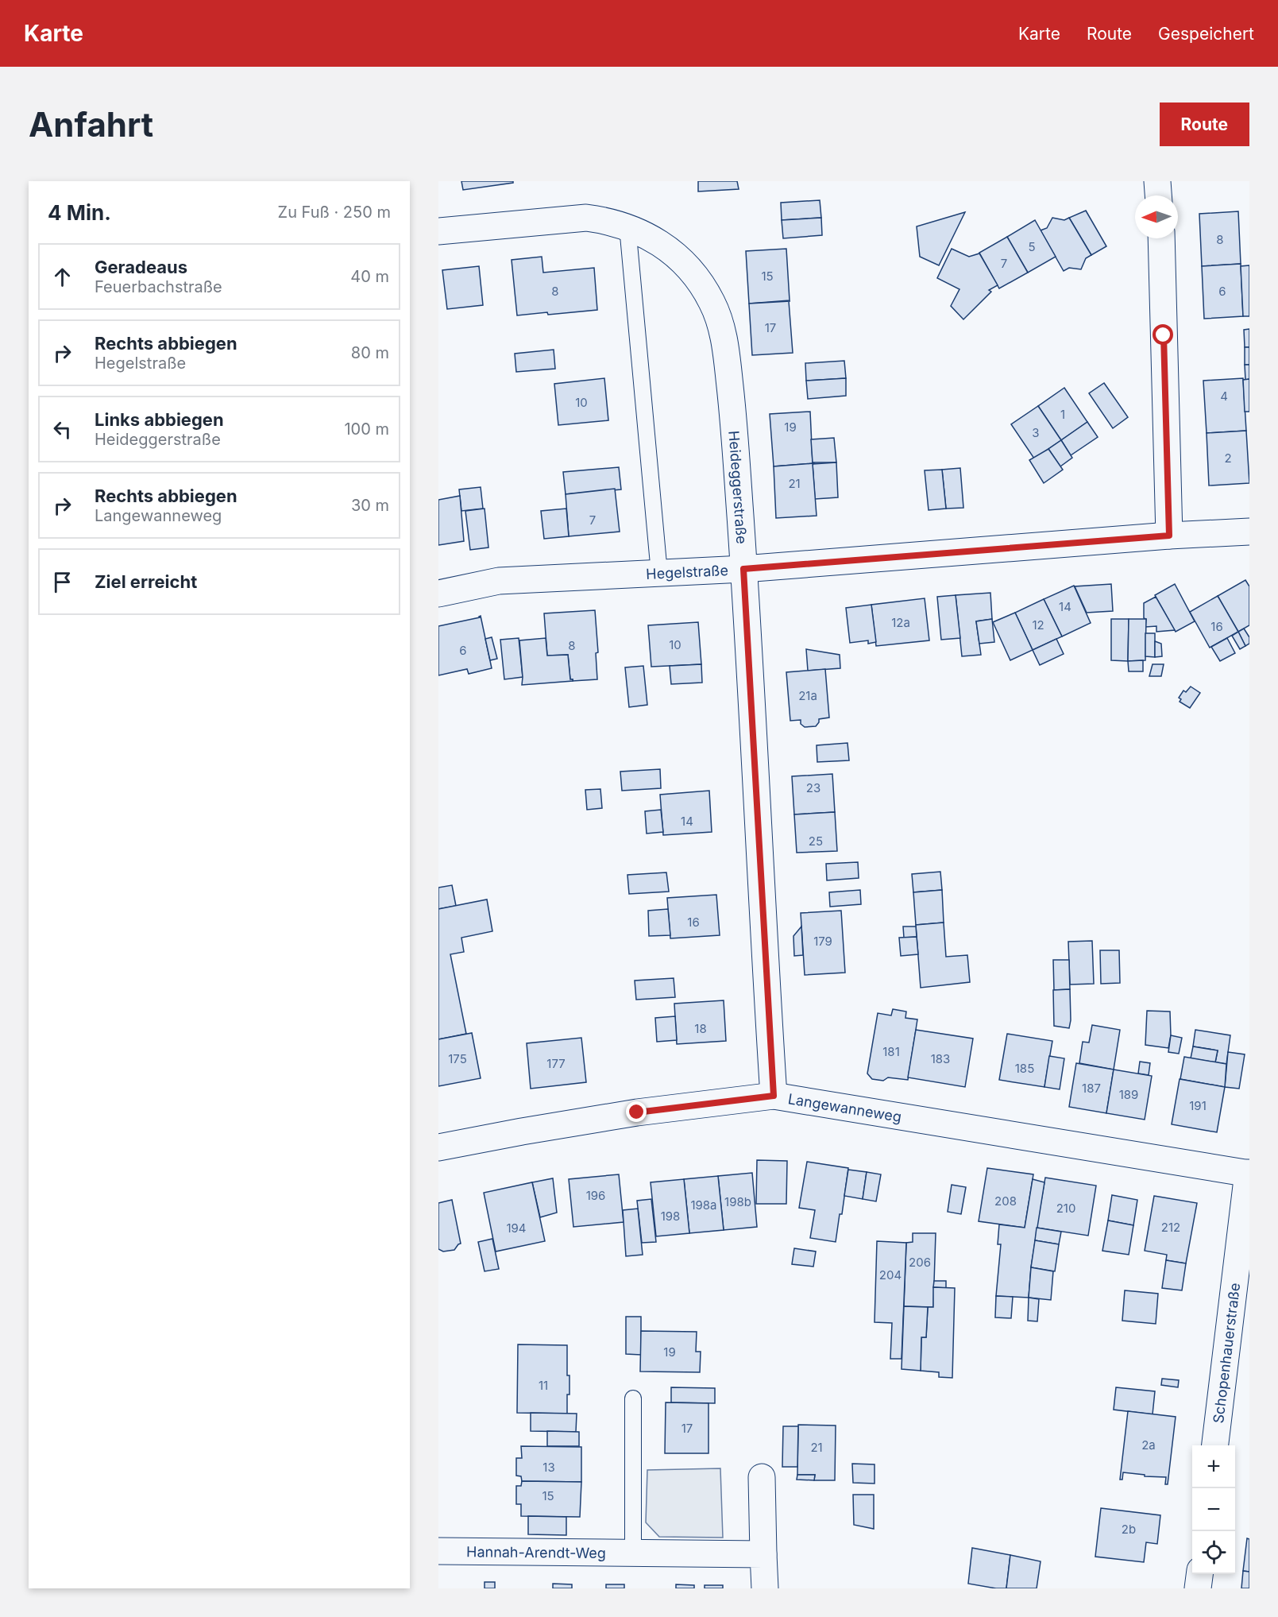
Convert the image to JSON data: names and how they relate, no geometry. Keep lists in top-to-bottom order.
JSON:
{
  "streets": {
    "street": [
      "Heideggerstraße",
      "Hegelstraße",
      "Langewanneweg",
      "Schopenhauerstraße",
      "Hannah-Arendt-Weg"
    ]
  },
  "crossings": [
    ["Heideggerstraße", "Hegelstraße"],
    ["Heideggerstraße", "Langewanneweg"],
    ["Langewanneweg", "Schopenhauerstraße"]
  ],
  "house_numbers": [
    "8",
    "5",
    "7",
    "15",
    "8",
    "6",
    "17",
    "4",
    "10",
    "1",
    "19",
    "3",
    "2",
    "21",
    "7",
    "14",
    "12a",
    "12",
    "16",
    "10",
    "8",
    "6",
    "21a",
    "23",
    "14",
    "25",
    "16",
    "179",
    "18",
    "181",
    "175",
    "183",
    "177",
    "185",
    "187",
    "189",
    "191",
    "196",
    "208",
    "198b",
    "198a",
    "210",
    "198",
    "212",
    "194",
    "206",
    "204",
    "19",
    "11",
    "17",
    "2a",
    "21",
    "13",
    "15",
    "2b"
  ],
  "north": "left",
  "page": {
    "header": "Karte",
    "nav": ["Karte", "Route", "Gespeichert"],
    "buttons": "Route",
    "title": "Anfahrt",
    "heading": ["4 Min.", "Zu Fuß · 250 m"],
    "list": [
      ["Geradeaus", "Feuerbachstraße", "40 m"],
      ["Rechts abbiegen", "Hegelstraße", "80 m"],
      ["Links abbiegen", "Heideggerstraße", "100 m"],
      ["Rechts abbiegen", "Langewanneweg", "30 m"],
      "Ziel erreicht"
    ],
    "map_buttons": ["+", "−"]
  }
}
